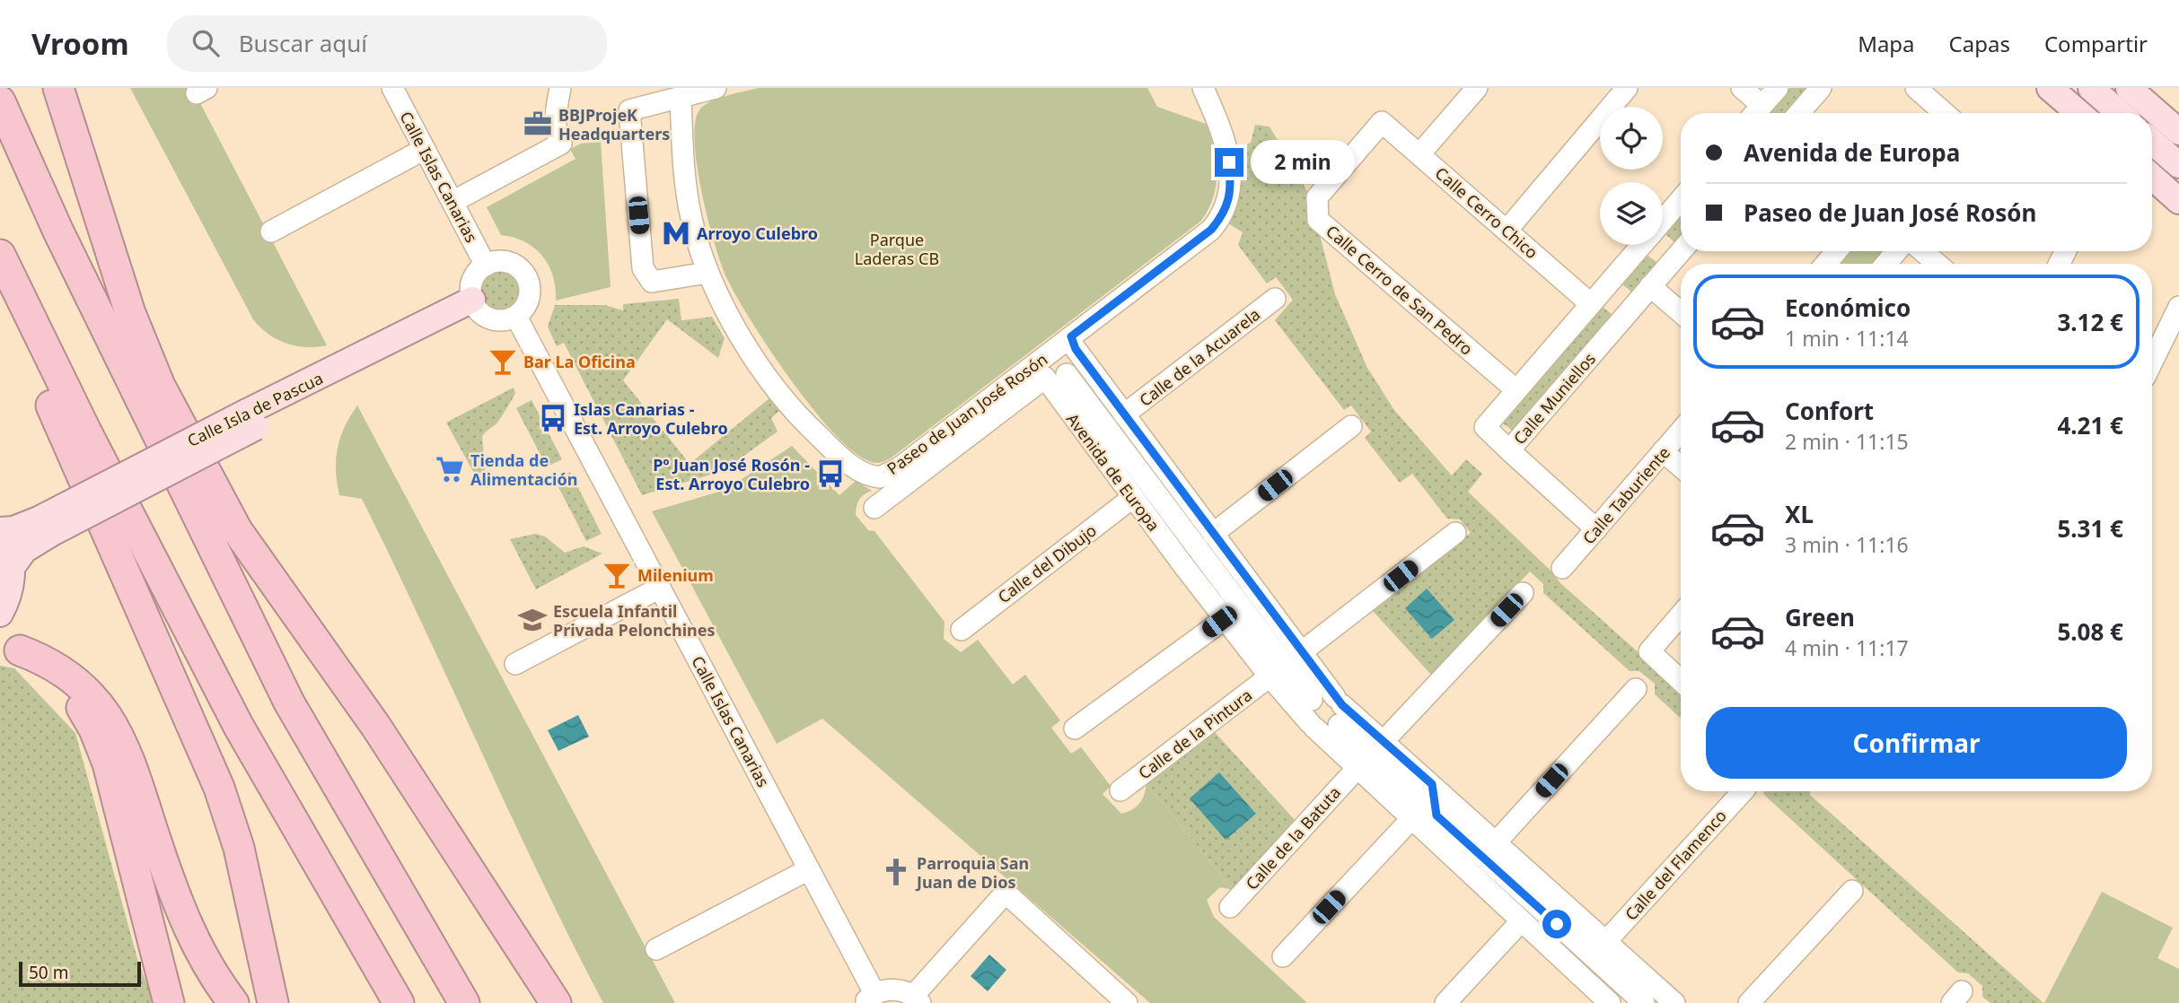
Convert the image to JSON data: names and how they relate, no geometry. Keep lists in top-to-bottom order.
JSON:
{
  "streets": {
    "main road": ["Calle Isla de Pascua"],
    "street": [
      "Calle Islas Canarias",
      "Calle Cerro Chico",
      "Calle Cerro de San Pedro",
      "Calle de la Acuarela",
      "Calle Muniellos",
      "Paseo de Juan José Rosón",
      "Avenida de Europa",
      "Calle Taburiente",
      "Calle del Dibujo",
      "Calle de la Pintura",
      "Calle de la Batuta",
      "Calle del Flamenco"
    ]
  },
  "crossings": [
    ["Calle Islas Canarias", "Calle Isla de Pascua"],
    ["Calle Cerro Chico", "Calle Cerro de San Pedro"],
    ["Calle Cerro Chico", "Calle Muniellos"],
    ["Calle Cerro de San Pedro", "Calle Muniellos"],
    ["Paseo de Juan José Rosón", "Avenida de Europa"],
    ["Avenida de Europa", "Calle del Dibujo"],
    ["Avenida de Europa", "Calle de la Pintura"],
    ["Avenida de Europa", "Calle de la Batuta"]
  ],
  "parks": ["Parque Laderas CB"],
  "places": {
    "office": ["BBJProjeK Headquarters"],
    "metro station": ["Arroyo Culebro"],
    "bar": ["Bar La Oficina", "Milenium"],
    "bus stop": ["Islas Canarias - Est. Arroyo Culebro", "Pº Juan José Rosón - Est. Arroyo Culebro"],
    "supermarket": ["Tienda de Alimentación"],
    "school or university": ["Escuela Infantil Privada Pelonchines"],
    "church": ["Parroquia San Juan de Dios"]
  },
  "scale_bar": "50 m",
  "page": {
    "header": "Vroom",
    "search": "Buscar aquí",
    "nav": ["Mapa", "Capas", "Compartir"],
    "banner": ["Avenida de Europa", "Paseo de Juan José Rosón"],
    "bubble": "2 min",
    "list": [
      {
        "name": "Económico",
        "note": "1 min · 11:14",
        "value": "3.12 €"
      },
      {
        "name": "Confort",
        "note": "2 min · 11:15",
        "value": "4.21 €"
      },
      {
        "name": "XL",
        "note": "3 min · 11:16",
        "value": "5.31 €"
      },
      {
        "name": "Green",
        "note": "4 min · 11:17",
        "value": "5.08 €"
      }
    ],
    "buttons": "Confirmar",
    "scale": "50 m"
  }
}
